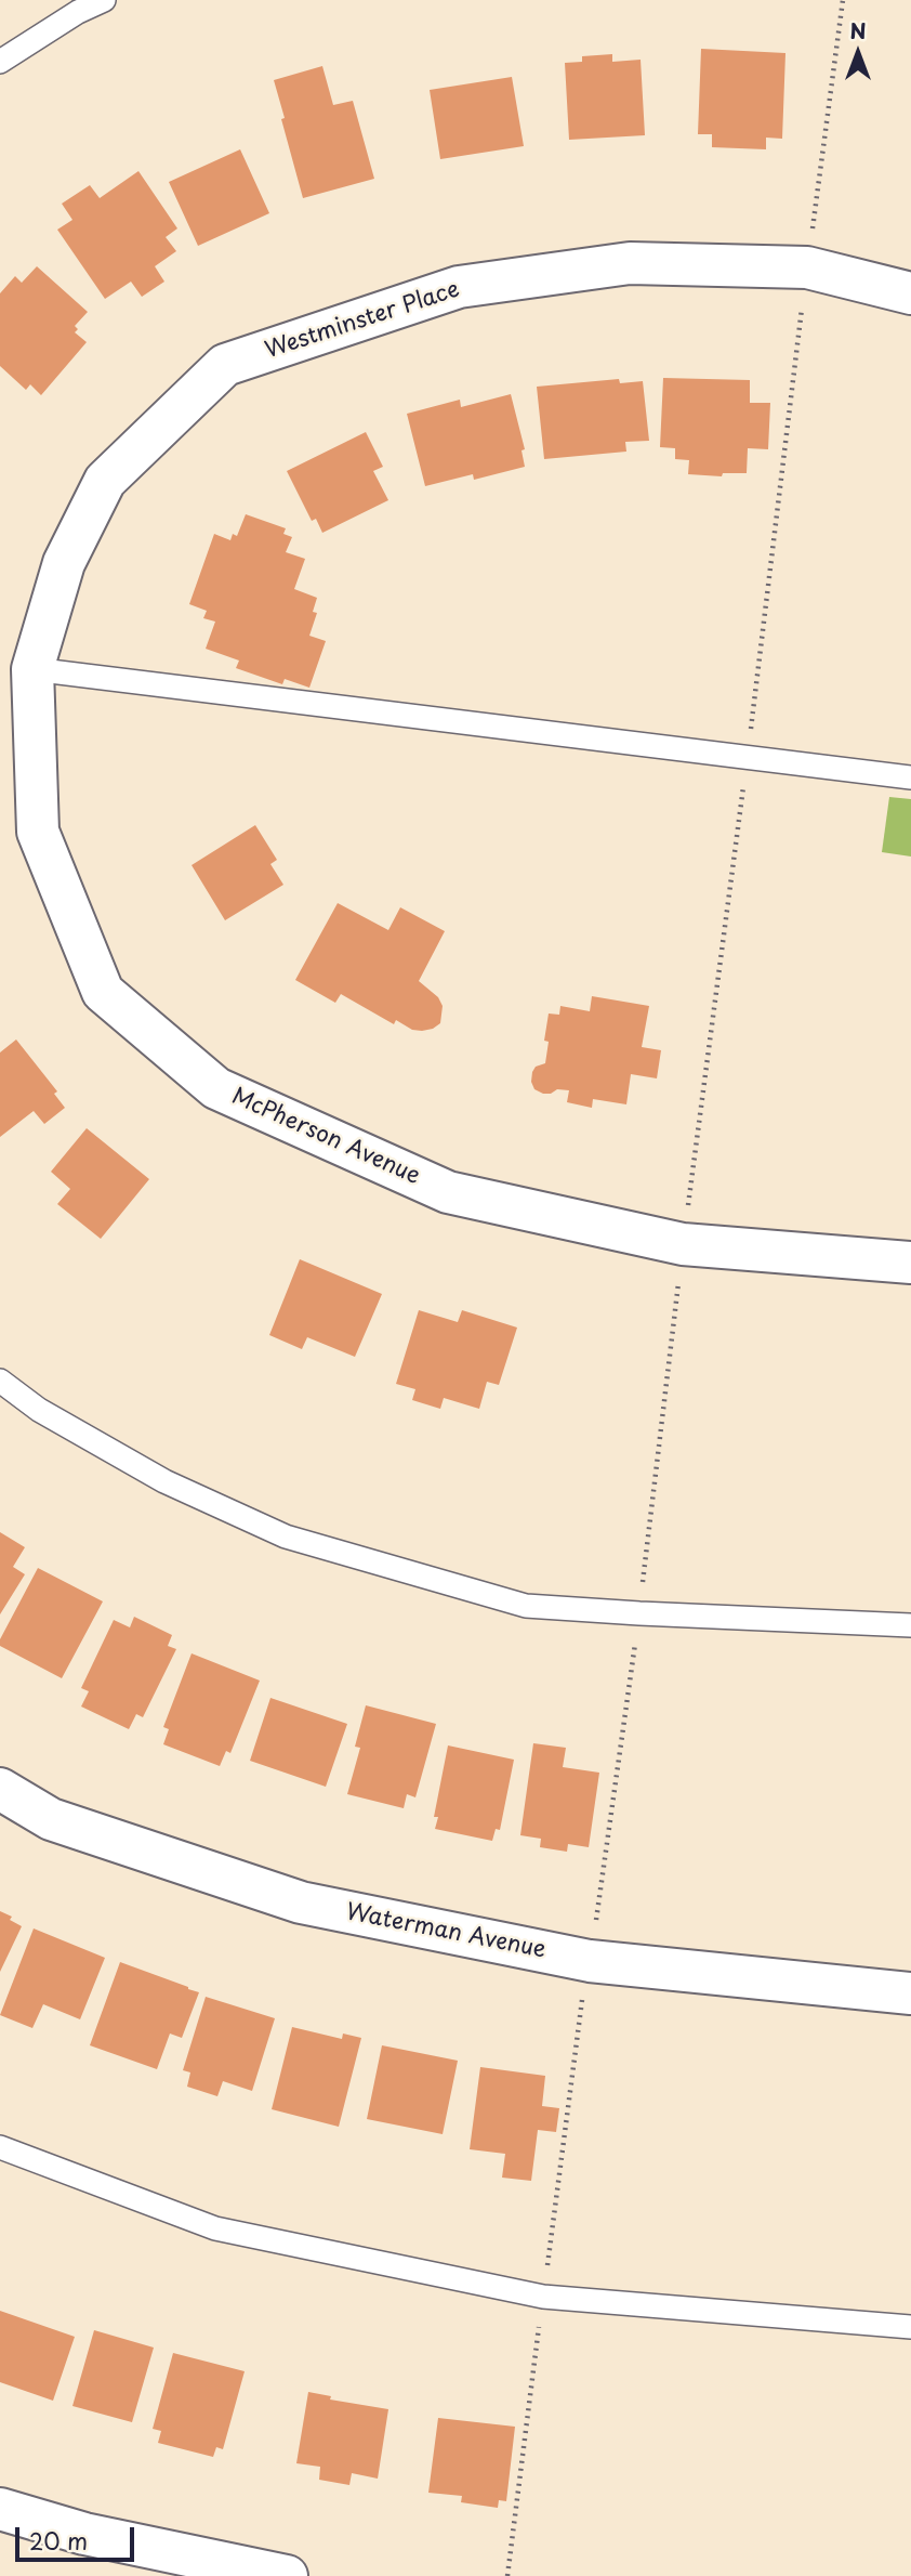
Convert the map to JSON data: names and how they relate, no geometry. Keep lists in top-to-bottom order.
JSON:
{
  "streets": {
    "street": ["Westminster Place", "McPherson Avenue", "Waterman Avenue"]
  },
  "crossings": [
    ["Westminster Place", "McPherson Avenue"]
  ],
  "scale_bar": "20 m",
  "north": "top"
}
